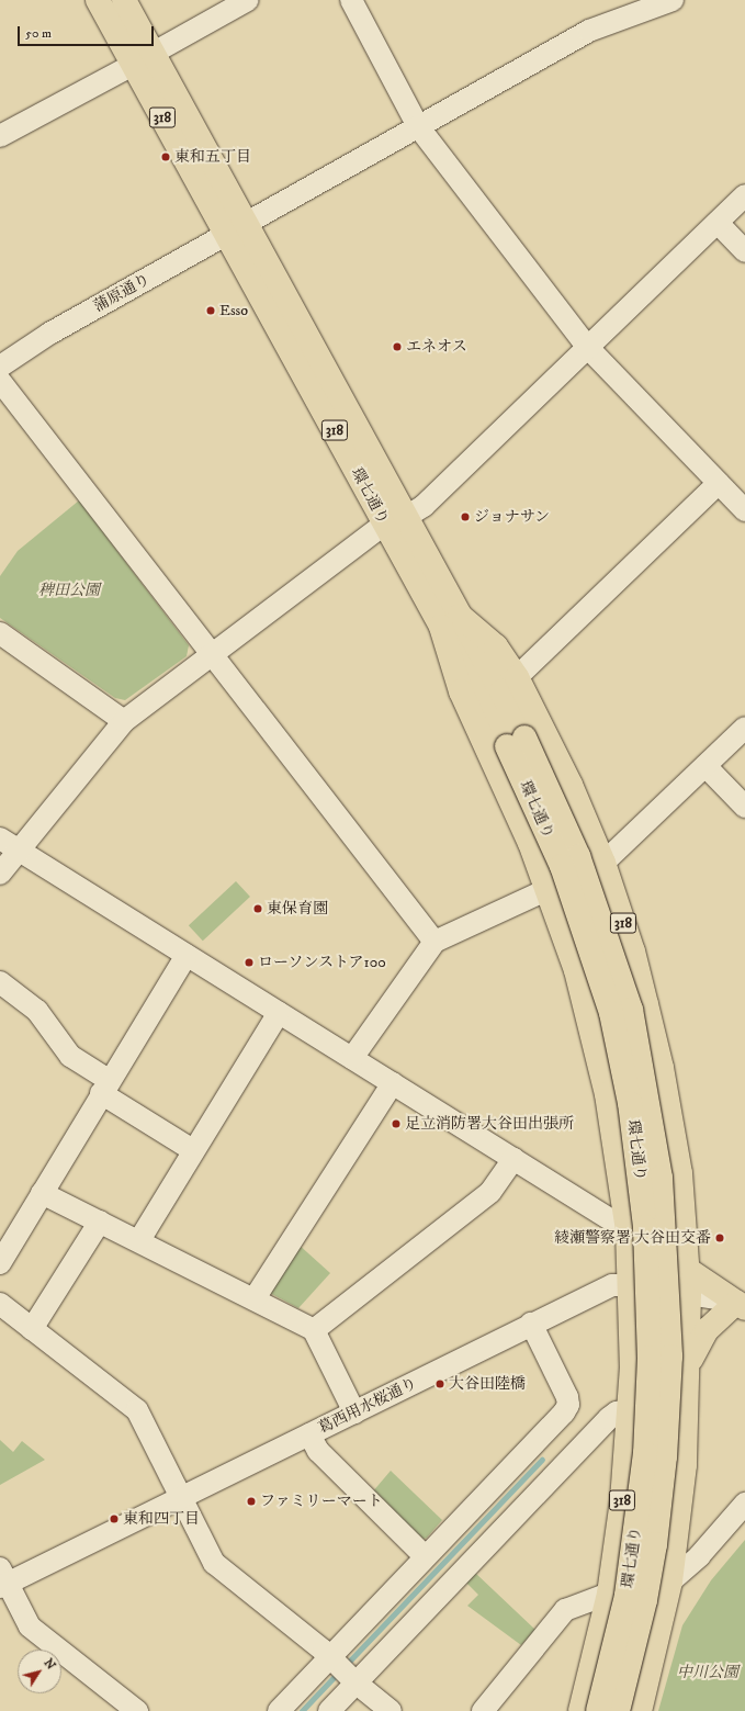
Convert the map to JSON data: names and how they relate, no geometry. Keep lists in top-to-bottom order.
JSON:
{
  "streets": {
    "main road": ["318", "環七通り"],
    "street": ["蒲原通り", "葛西用水桜通り"]
  },
  "crossings": [
    ["318", "環七通り"],
    ["318", "葛西用水桜通り"],
    ["蒲原通り", "環七通り"]
  ],
  "parks": ["稗田公園", "中川公園"],
  "places": [
    "東和五丁目",
    "Esso",
    "エネオス",
    "ジョナサン",
    "東保育園",
    "ローソンストア100",
    "足立消防署大谷田出張所",
    "綾瀬警察署 大谷田交番",
    "大谷田陸橋",
    "ファミリーマート",
    "東和四丁目"
  ],
  "scale_bar": "50 m",
  "north": "top right"
}
